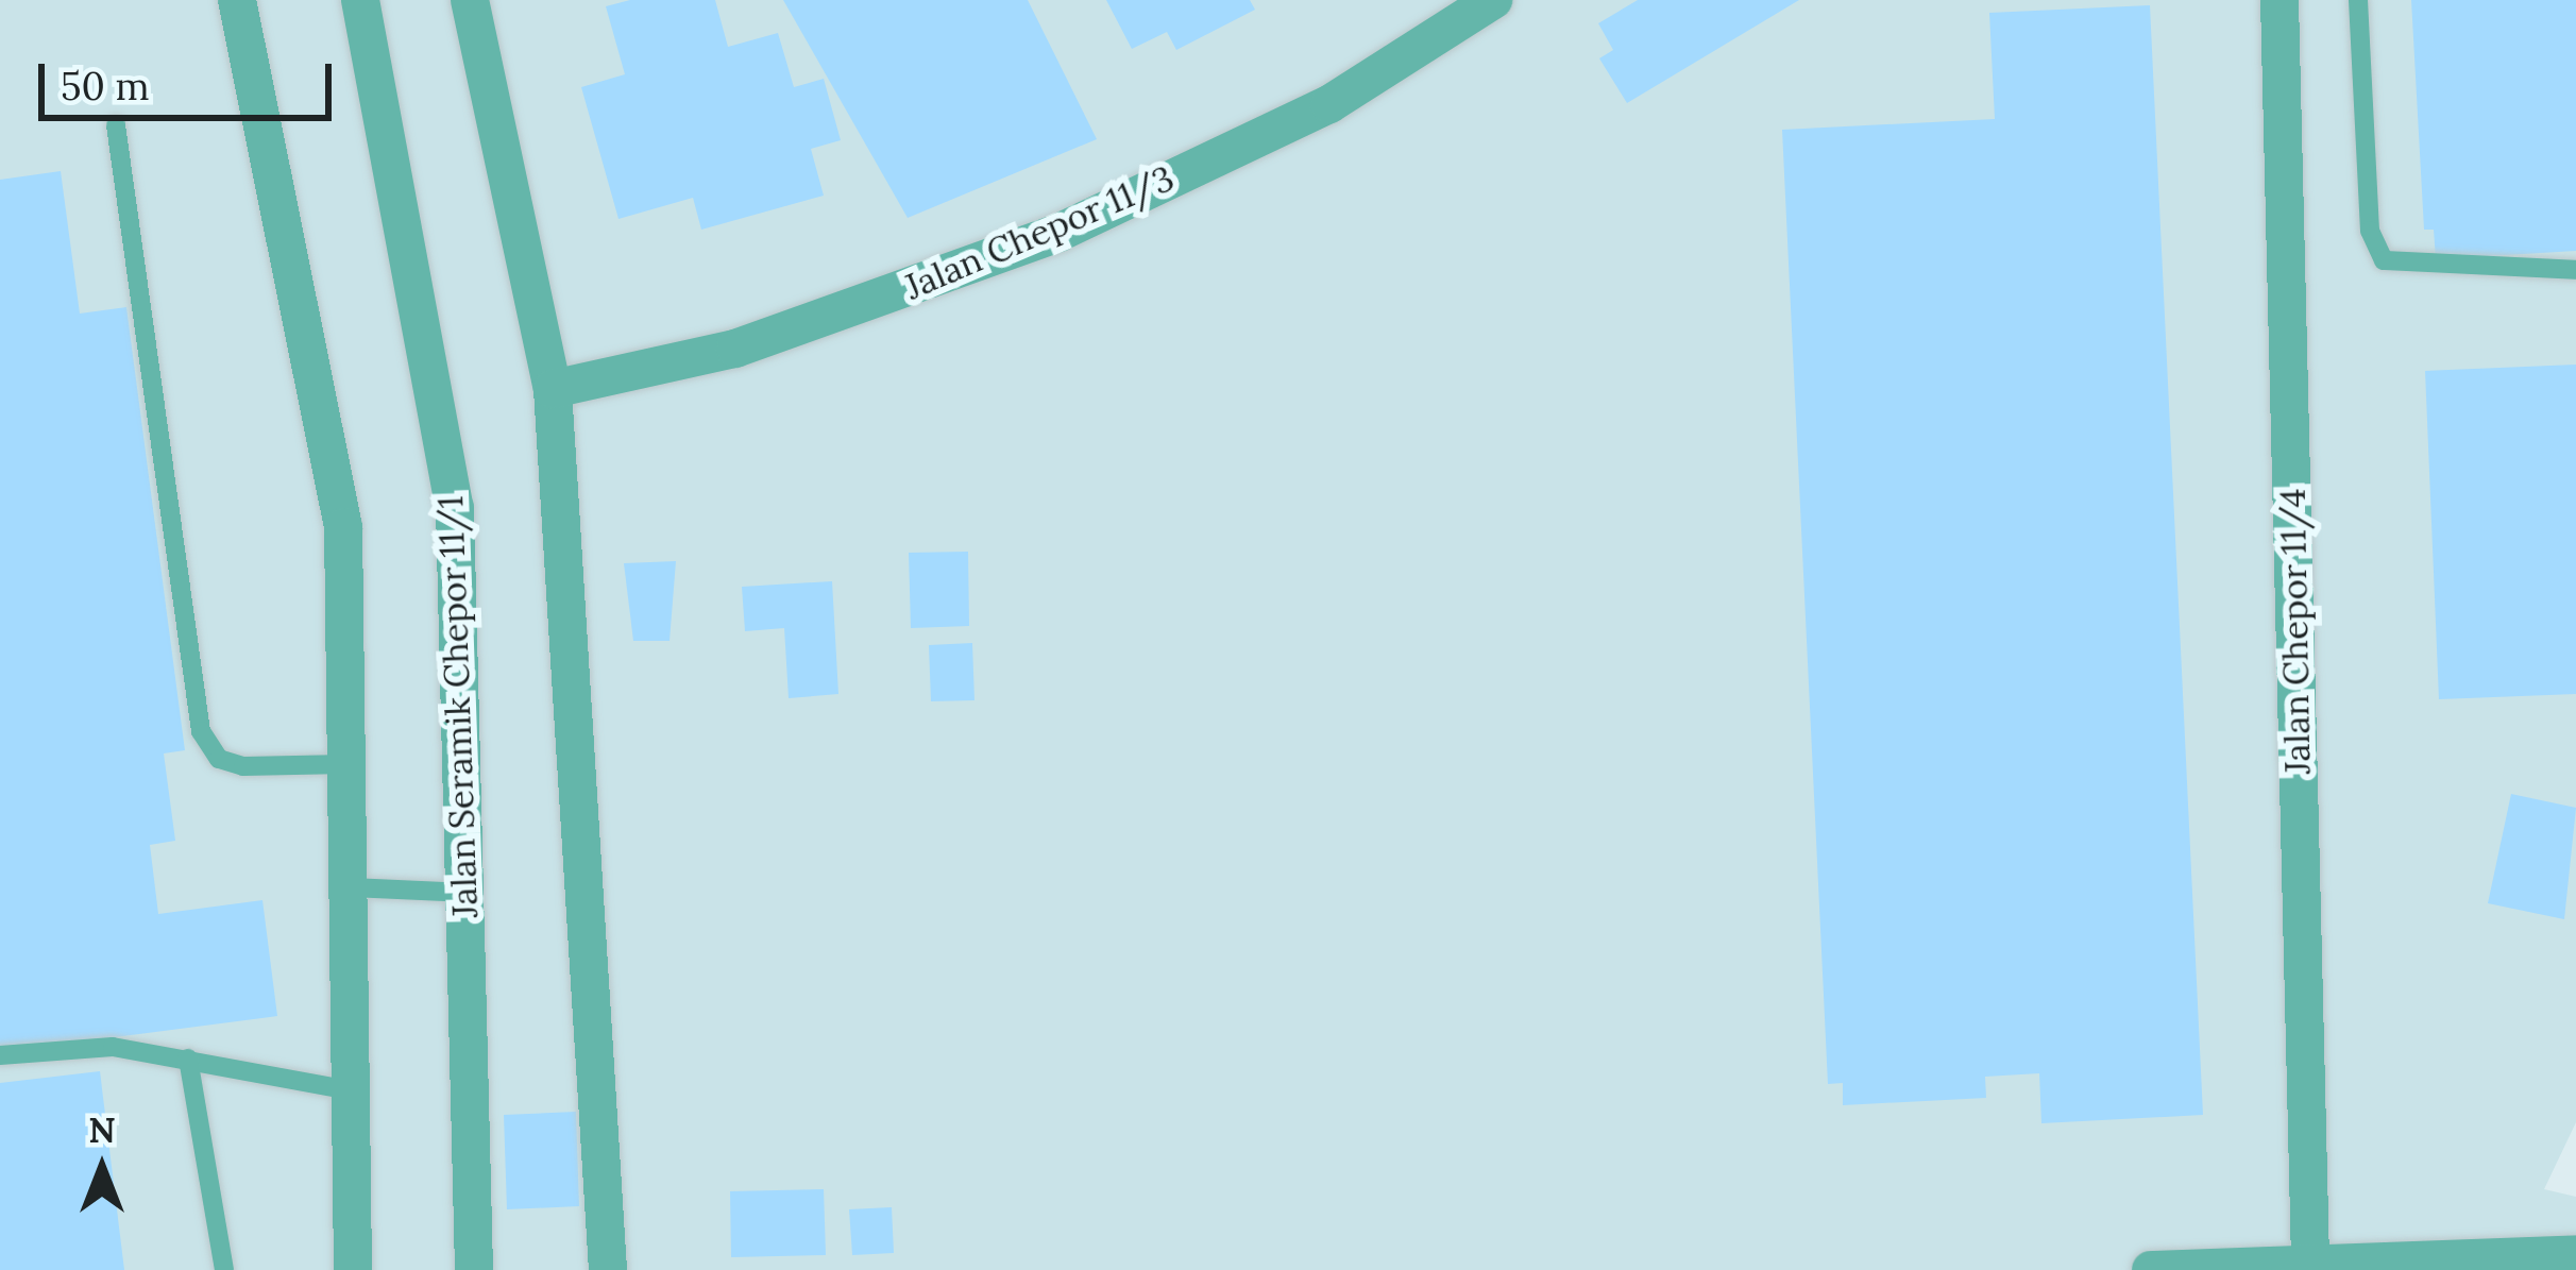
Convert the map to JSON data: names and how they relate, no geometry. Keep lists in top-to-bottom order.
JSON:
{
  "streets": {
    "street": ["Jalan Chepor 11/3", "Jalan Chepor 11/4", "Jalan Seramik Chepor 11/1"]
  },
  "scale_bar": "50 m",
  "north": "top"
}
